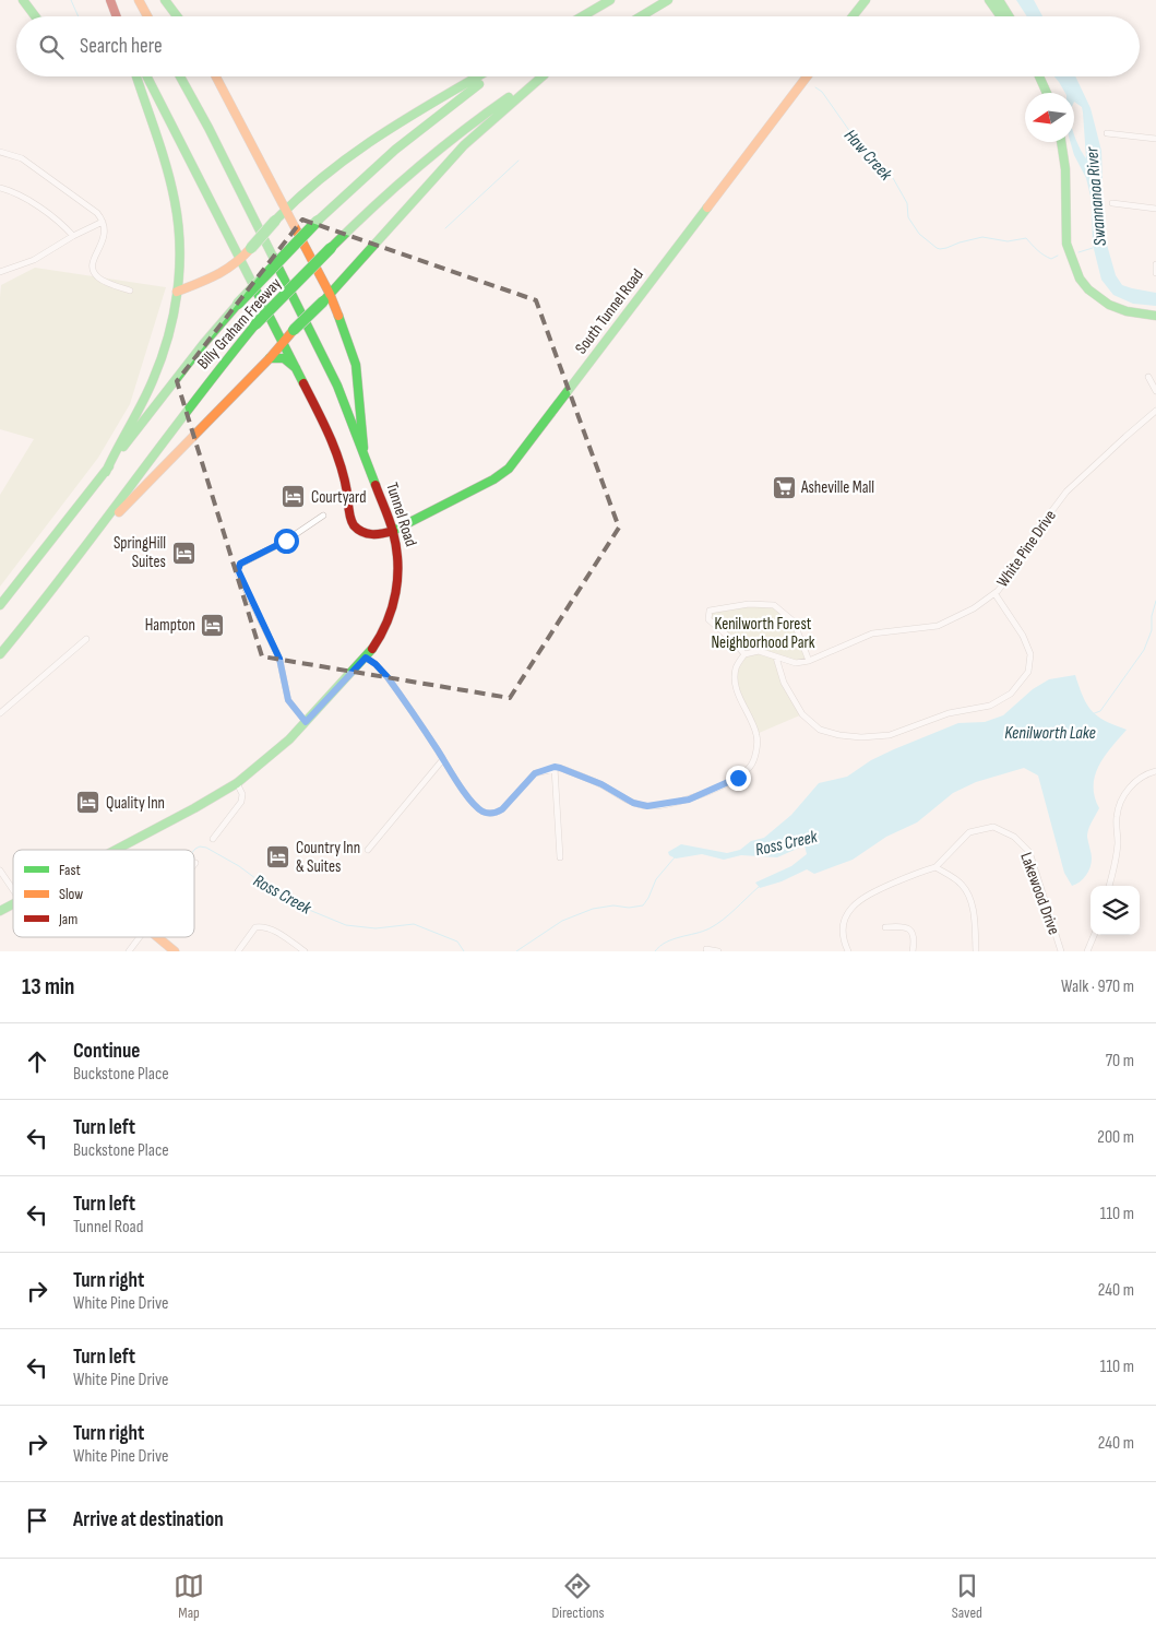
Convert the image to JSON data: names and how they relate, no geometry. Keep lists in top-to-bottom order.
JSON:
{
  "streets": {
    "main road": ["South Tunnel Road", "Billy Graham Freeway", "Tunnel Road"],
    "street": ["White Pine Drive", "Lakewood Drive"]
  },
  "crossings": [
    ["South Tunnel Road", "Tunnel Road"]
  ],
  "water": [
    "Haw Creek",
    "Swannanoa River",
    "Kenilworth Lake",
    "Ross Creek"
  ],
  "parks": ["Kenilworth Forest Neighborhood Park"],
  "places": {
    "supermarket": ["Asheville Mall"],
    "hotel": [
      "Courtyard",
      "SpringHill Suites",
      "Hampton",
      "Quality Inn",
      "Country Inn & Suites"
    ]
  },
  "legend": ["Fast", "Slow", "Jam"],
  "north": "left",
  "page": {
    "search": "Search here",
    "heading": ["13 min", "Walk · 970 m"],
    "list": [
      ["Continue", "Buckstone Place", "70 m"],
      ["Turn left", "Buckstone Place", "200 m"],
      ["Turn left", "Tunnel Road", "110 m"],
      ["Turn right", "White Pine Drive", "240 m"],
      ["Turn left", "White Pine Drive", "110 m"],
      ["Turn right", "White Pine Drive", "240 m"],
      "Arrive at destination"
    ],
    "nav": ["Map", "Directions", "Saved"]
  }
}
